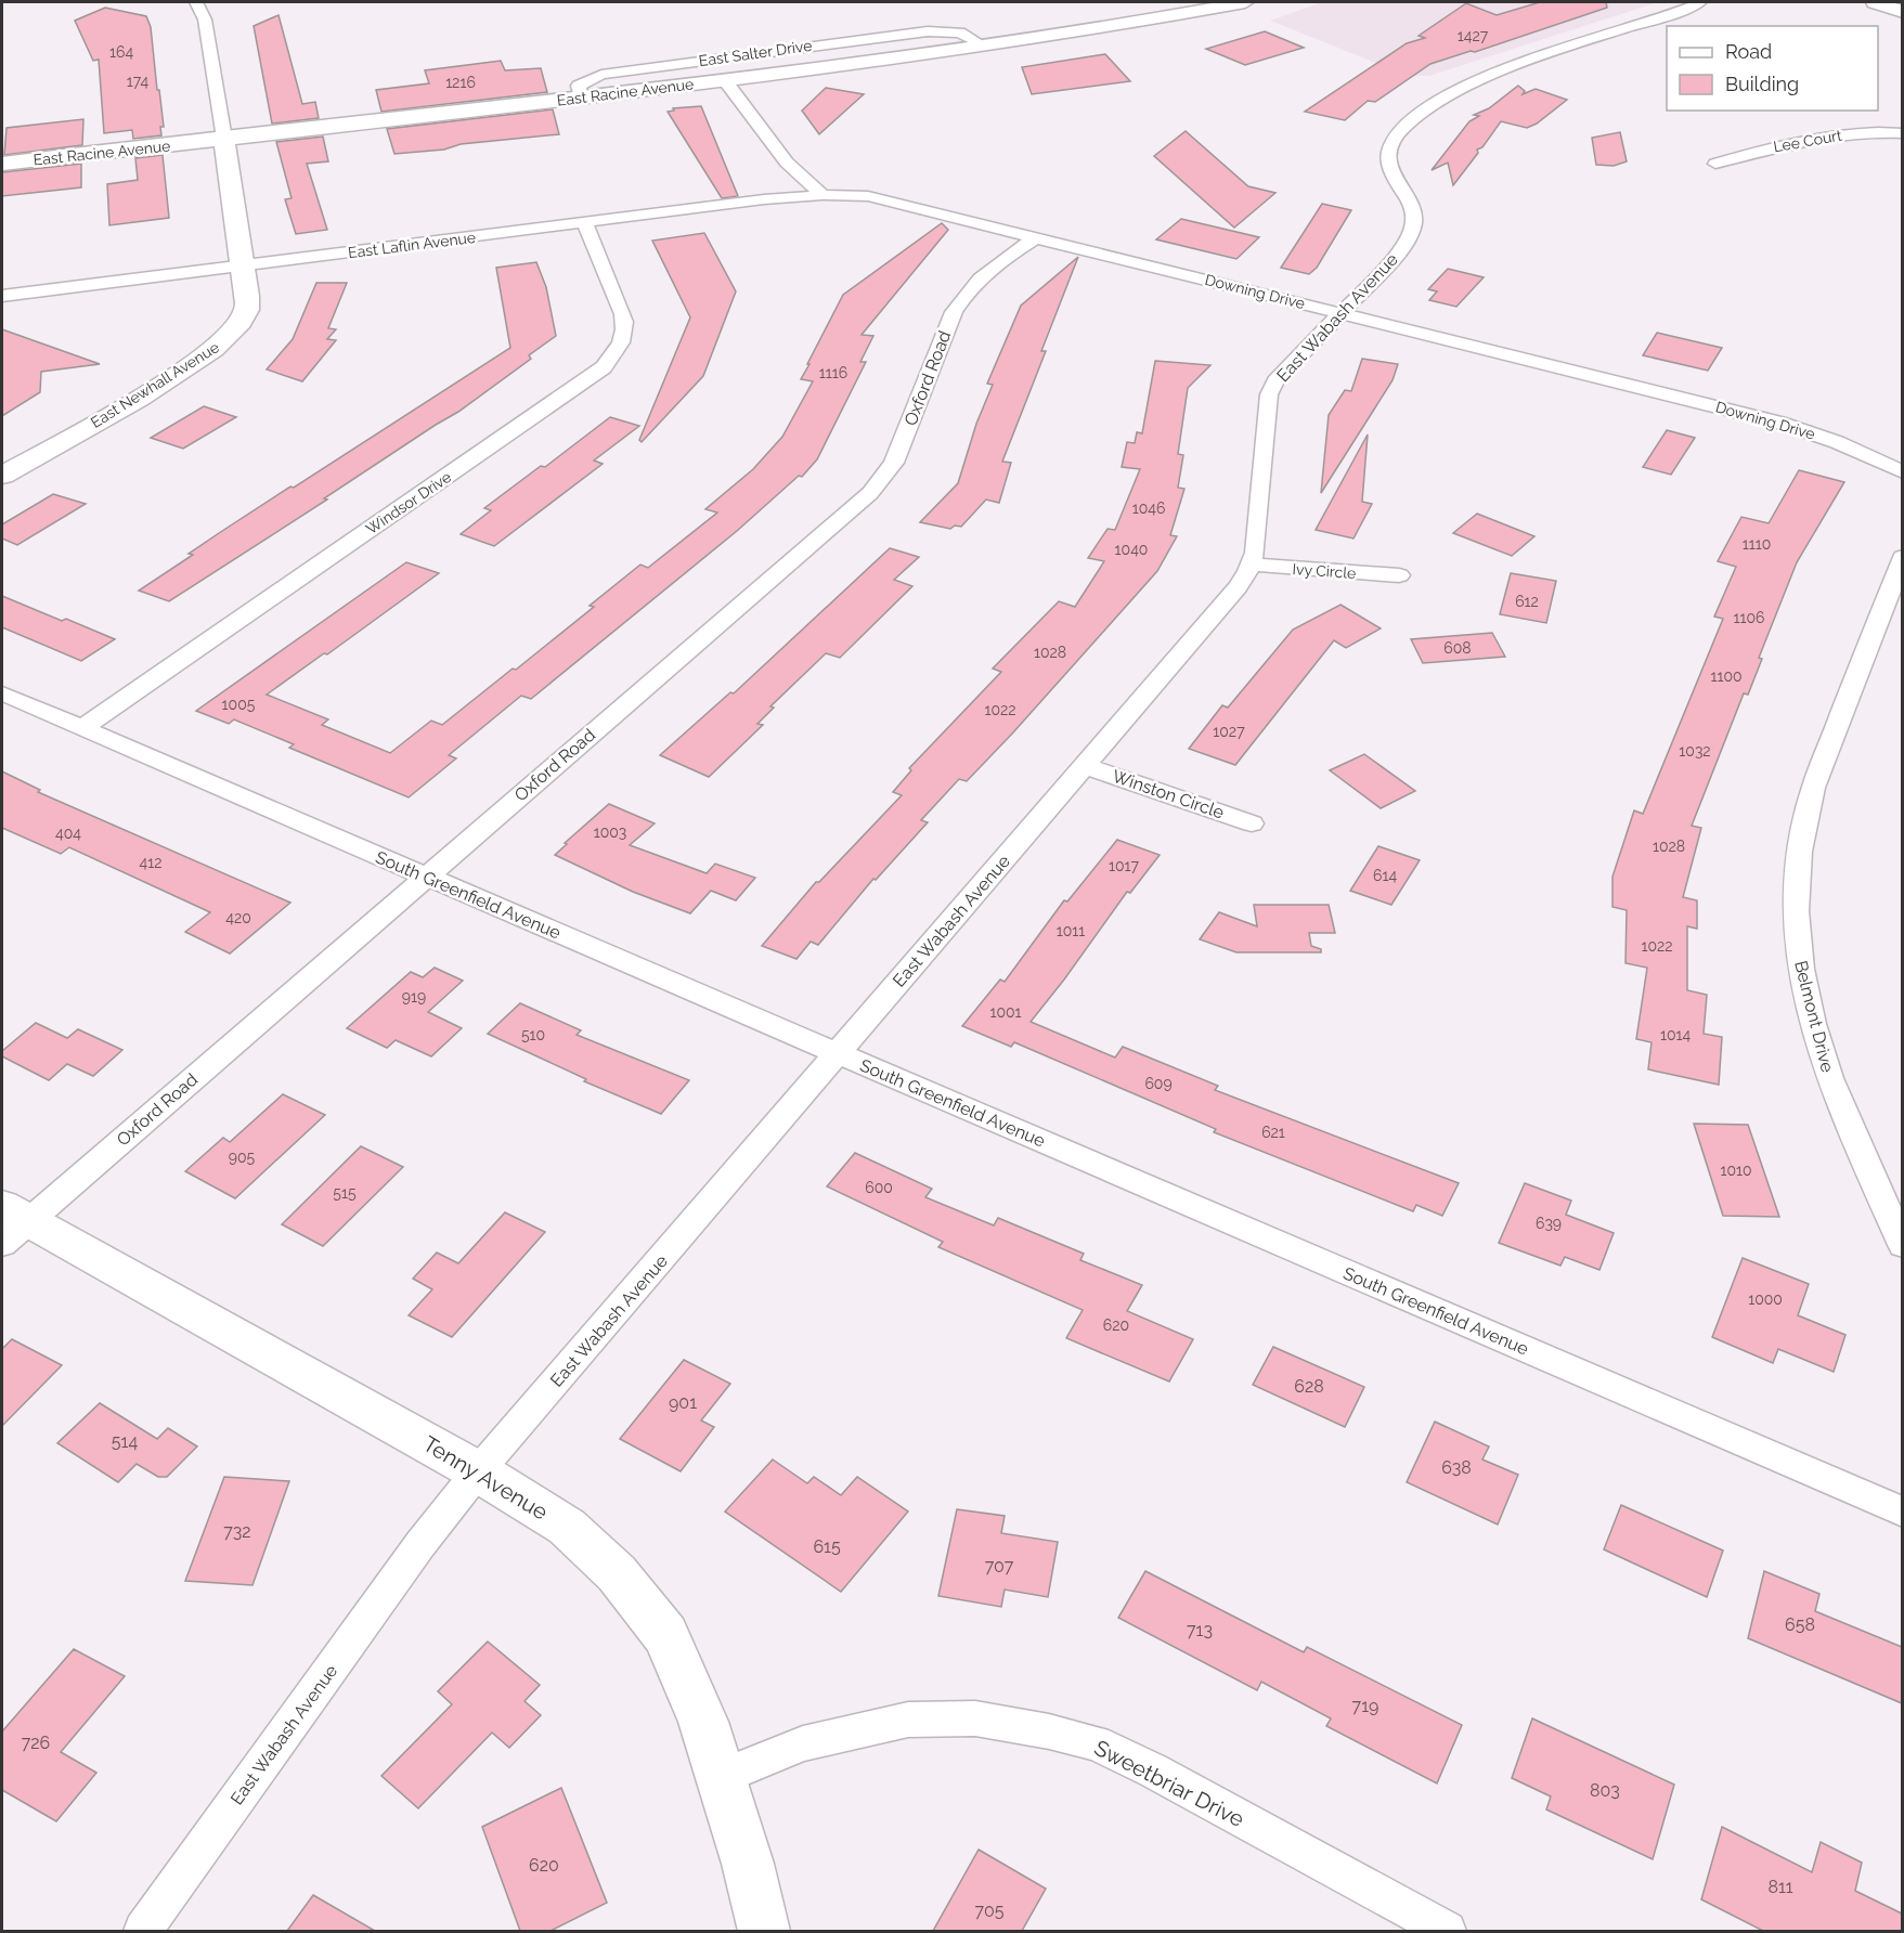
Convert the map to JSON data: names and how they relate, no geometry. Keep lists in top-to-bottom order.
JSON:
{
  "streets": {
    "main road": ["East Racine Avenue", "East Newhall Avenue", "Tenny Avenue"],
    "street": [
      "East Salter Drive",
      "Lee Court",
      "East Laflin Avenue",
      "Downing Drive",
      "East Wabash Avenue",
      "Oxford Road",
      "Windsor Drive",
      "Ivy Circle",
      "Winston Circle",
      "South Greenfield Avenue",
      "Belmont Drive",
      "Sweetbriar Drive"
    ]
  },
  "crossings": [
    ["East Salter Drive", "East Racine Avenue"],
    ["East Racine Avenue", "East Newhall Avenue"],
    ["East Laflin Avenue", "Downing Drive"],
    ["East Laflin Avenue", "East Newhall Avenue"],
    ["East Laflin Avenue", "Windsor Drive"],
    ["Downing Drive", "East Wabash Avenue"],
    ["Downing Drive", "Oxford Road"],
    ["East Wabash Avenue", "Ivy Circle"],
    ["East Wabash Avenue", "Winston Circle"],
    ["East Wabash Avenue", "South Greenfield Avenue"],
    ["East Wabash Avenue", "Tenny Avenue"],
    ["Oxford Road", "South Greenfield Avenue"],
    ["Oxford Road", "Tenny Avenue"],
    ["Windsor Drive", "South Greenfield Avenue"],
    ["Tenny Avenue", "Sweetbriar Drive"]
  ],
  "house_numbers": [
    "1427",
    "164",
    "174",
    "1216",
    "1116",
    "1046",
    "1110",
    "1040",
    "612",
    "1106",
    "608",
    "1028",
    "1100",
    "1005",
    "1022",
    "1027",
    "1032",
    "1003",
    "404",
    "1028",
    "412",
    "1017",
    "614",
    "420",
    "1011",
    "1022",
    "919",
    "1001",
    "510",
    "1014",
    "609",
    "621",
    "905",
    "1010",
    "600",
    "515",
    "639",
    "1000",
    "620",
    "628",
    "901",
    "514",
    "638",
    "732",
    "615",
    "707",
    "658",
    "713",
    "719",
    "726",
    "803",
    "620",
    "811",
    "705"
  ],
  "legend": ["Road", "Building"]
}
